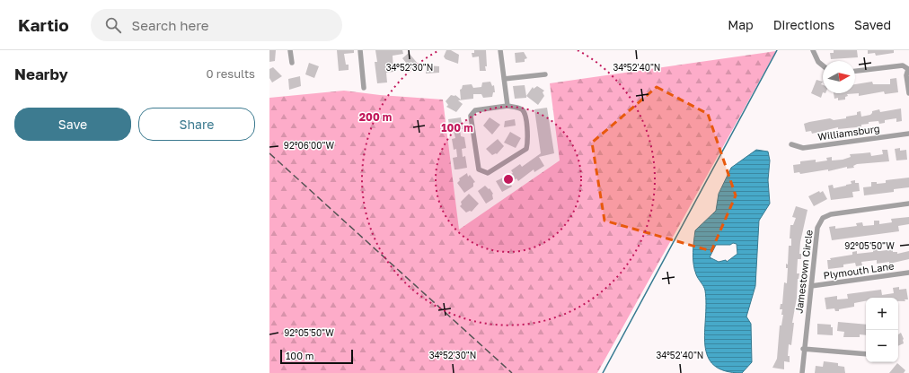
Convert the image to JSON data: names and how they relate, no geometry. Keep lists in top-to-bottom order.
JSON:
{
  "streets": {
    "street": ["Williamsburg", "Plymouth Lane", "Jamestown Circle"]
  },
  "crossings": [
    ["Plymouth Lane", "Jamestown Circle"]
  ],
  "scale_bar": "100 m",
  "north": "right",
  "page": {
    "header": "Kartio",
    "search": "Search here",
    "nav": ["Map", "Directions", "Saved"],
    "heading": ["Nearby", "0 results"],
    "buttons": ["Save", "Share"],
    "map_buttons": ["+", "−"],
    "scale": "100 m"
  },
  "coordinates": [
    "34°52'30\"N",
    "34°52'40\"N",
    "92°06'00\"W",
    "92°05'50\"W"
  ],
  "rings": ["200 m", "100 m"]
}
